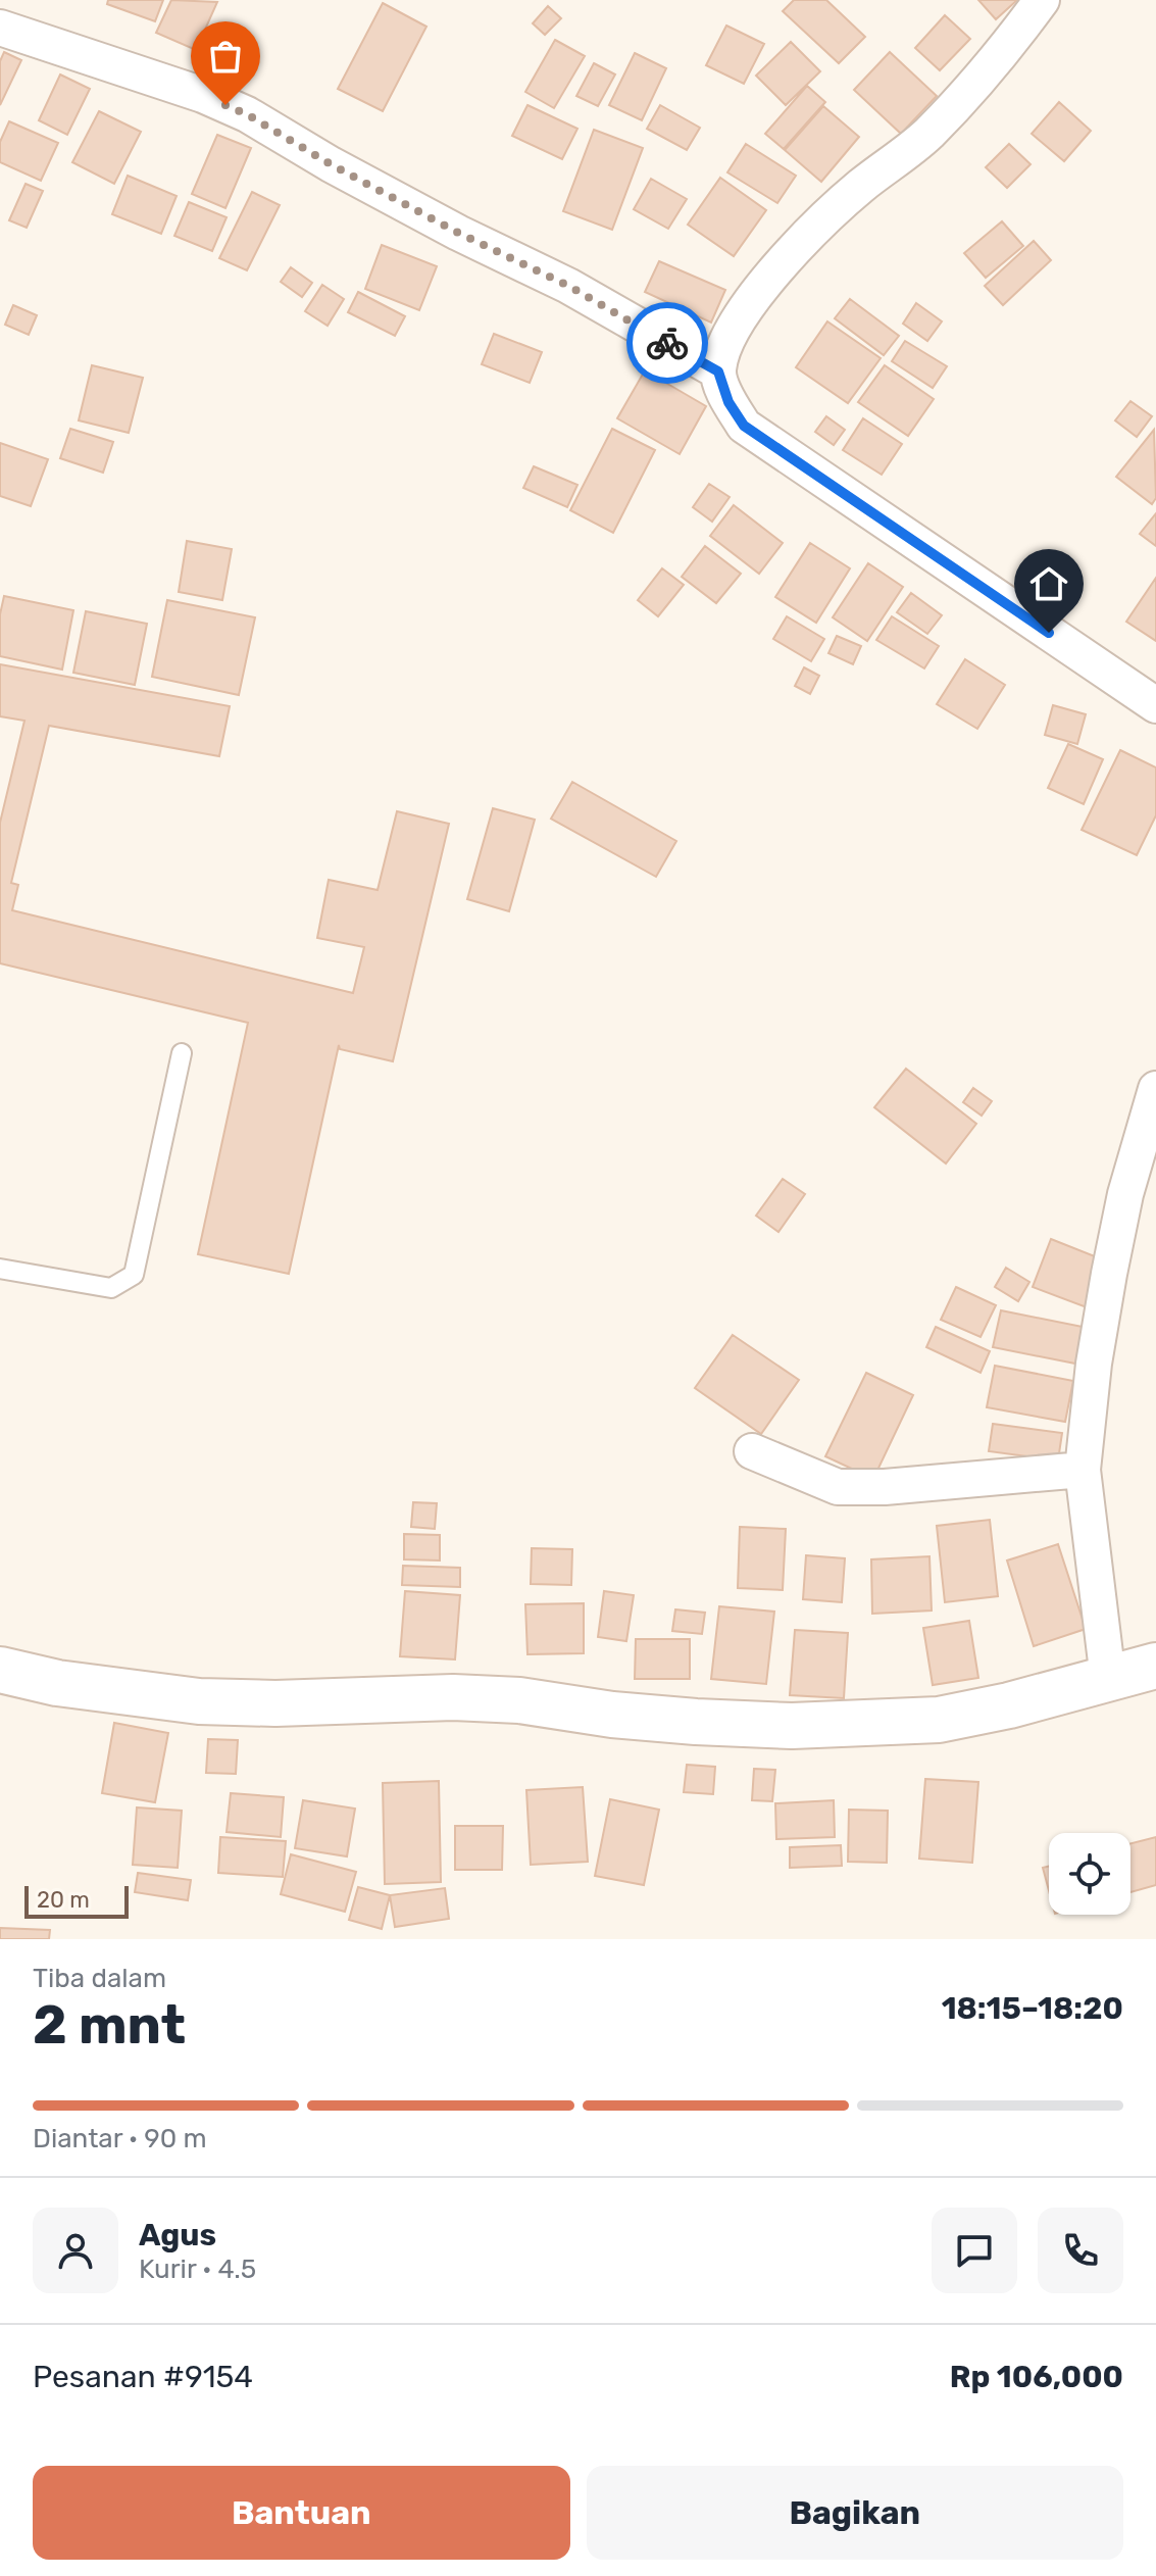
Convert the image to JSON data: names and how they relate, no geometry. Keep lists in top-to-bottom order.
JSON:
{
  "scale_bar": "20 m",
  "page": {
    "scale": "20 m",
    "heading": ["2 mnt", "Tiba dalam", "18:15–18:20"],
    "panel": [
      "Agus",
      "Kurir · 4.5",
      "Pesanan #9154",
      "Rp 106,000"
    ],
    "bar": "Diantar · 90 m",
    "buttons": ["Bantuan", "Bagikan"]
  }
}
